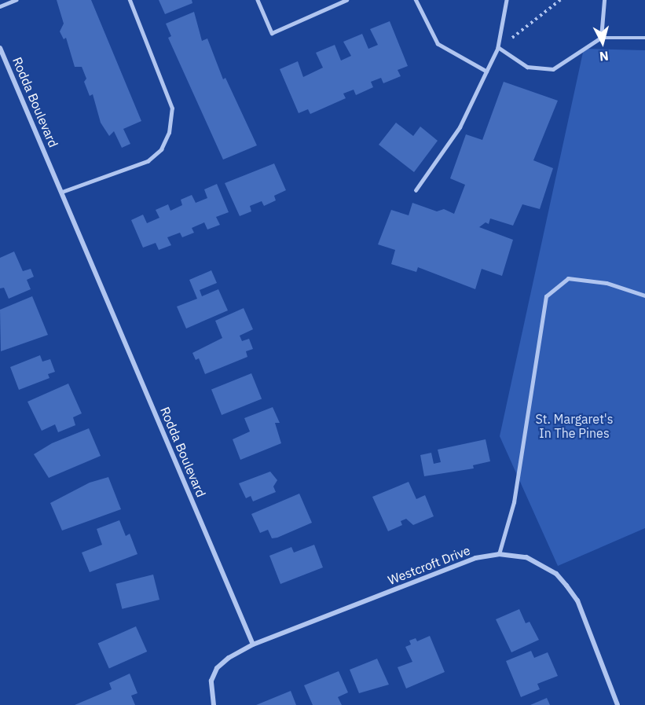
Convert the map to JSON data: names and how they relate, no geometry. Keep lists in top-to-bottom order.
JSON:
{
  "streets": {
    "street": ["Rodda Boulevard", "Westcroft Drive"]
  },
  "crossings": [
    ["Rodda Boulevard", "Westcroft Drive"]
  ],
  "parks": ["St. Margaret's In The Pines"],
  "north": "bottom"
}
